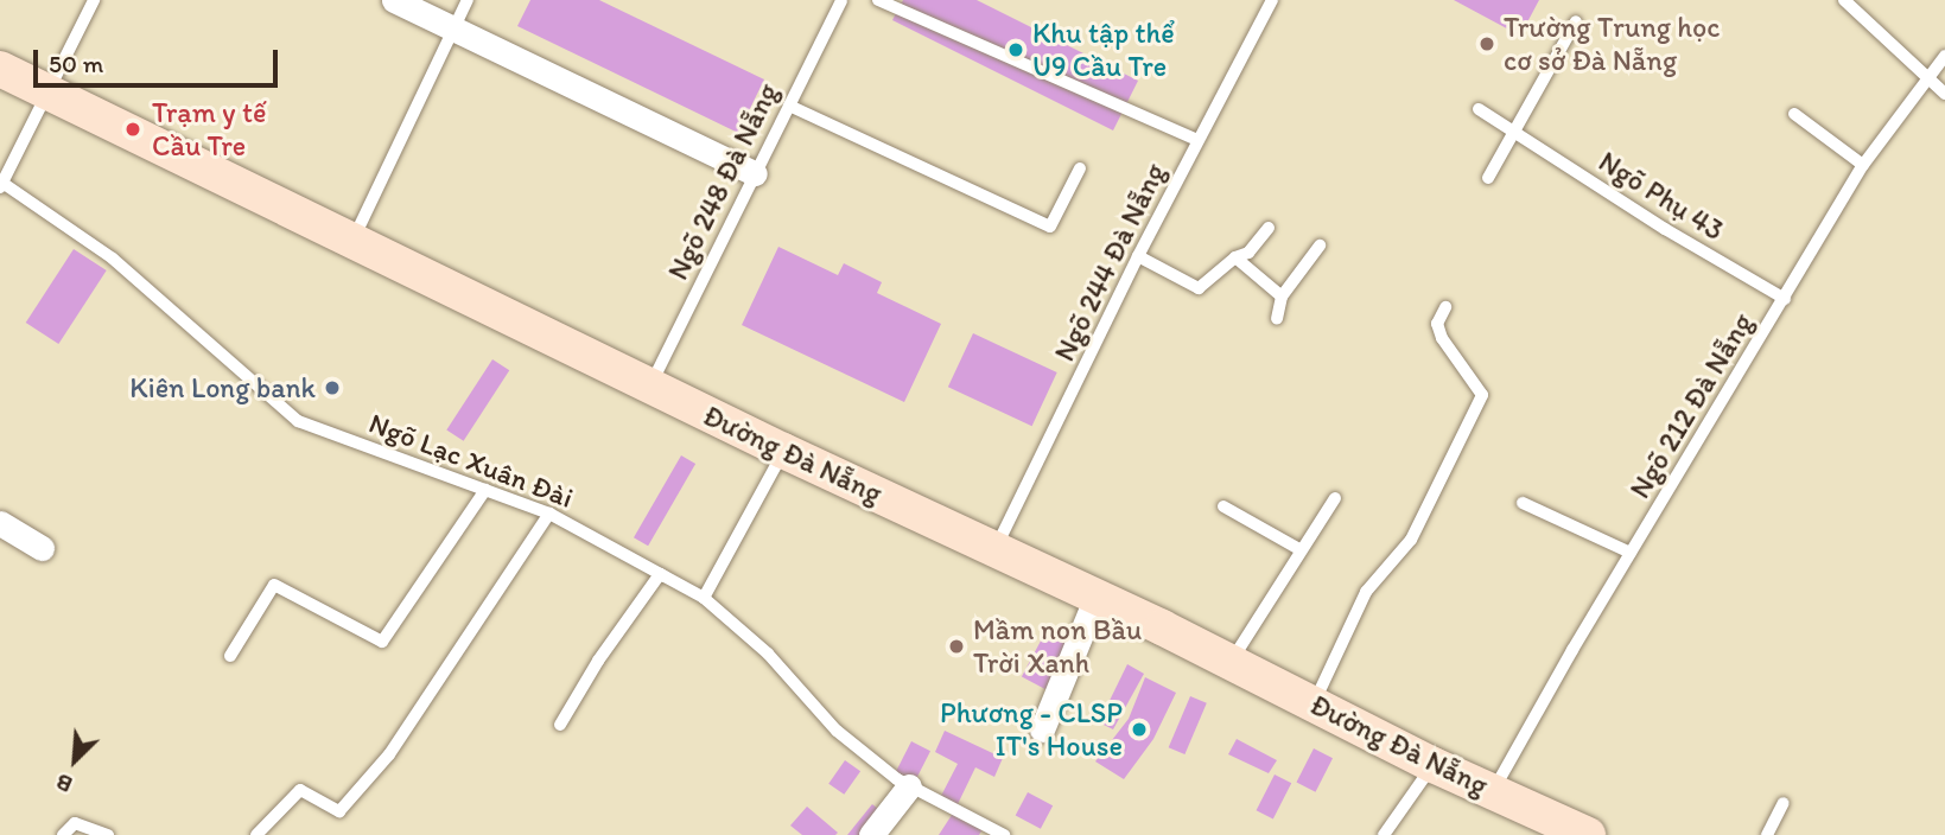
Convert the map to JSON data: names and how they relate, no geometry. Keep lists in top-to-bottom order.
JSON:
{
  "streets": {
    "main road": ["Đường Đà Nẵng"],
    "lane": [
      "Ngõ 248 Đà Nẵng",
      "Ngõ Phụ 43",
      "Ngõ 244 Đà Nẵng",
      "Ngõ 212 Đà Nẵng",
      "Ngõ Lạc Xuân Đài"
    ]
  },
  "crossings": [
    ["Ngõ 248 Đà Nẵng", "Đường Đà Nẵng"],
    ["Ngõ Phụ 43", "Ngõ 212 Đà Nẵng"],
    ["Ngõ 244 Đà Nẵng", "Đường Đà Nẵng"],
    ["Ngõ 212 Đà Nẵng", "Đường Đà Nẵng"]
  ],
  "places": [
    "Trường Trung học cơ sở Đà Nẵng",
    "Khu tập thể U9 Cầu Tre",
    "Trạm y tế Cầu Tre",
    "Kiên Long bank",
    "Mầm non Bầu Trời Xanh",
    "Phương - CLSP IT's House"
  ],
  "scale_bar": "50 m",
  "north": "bottom left"
}
